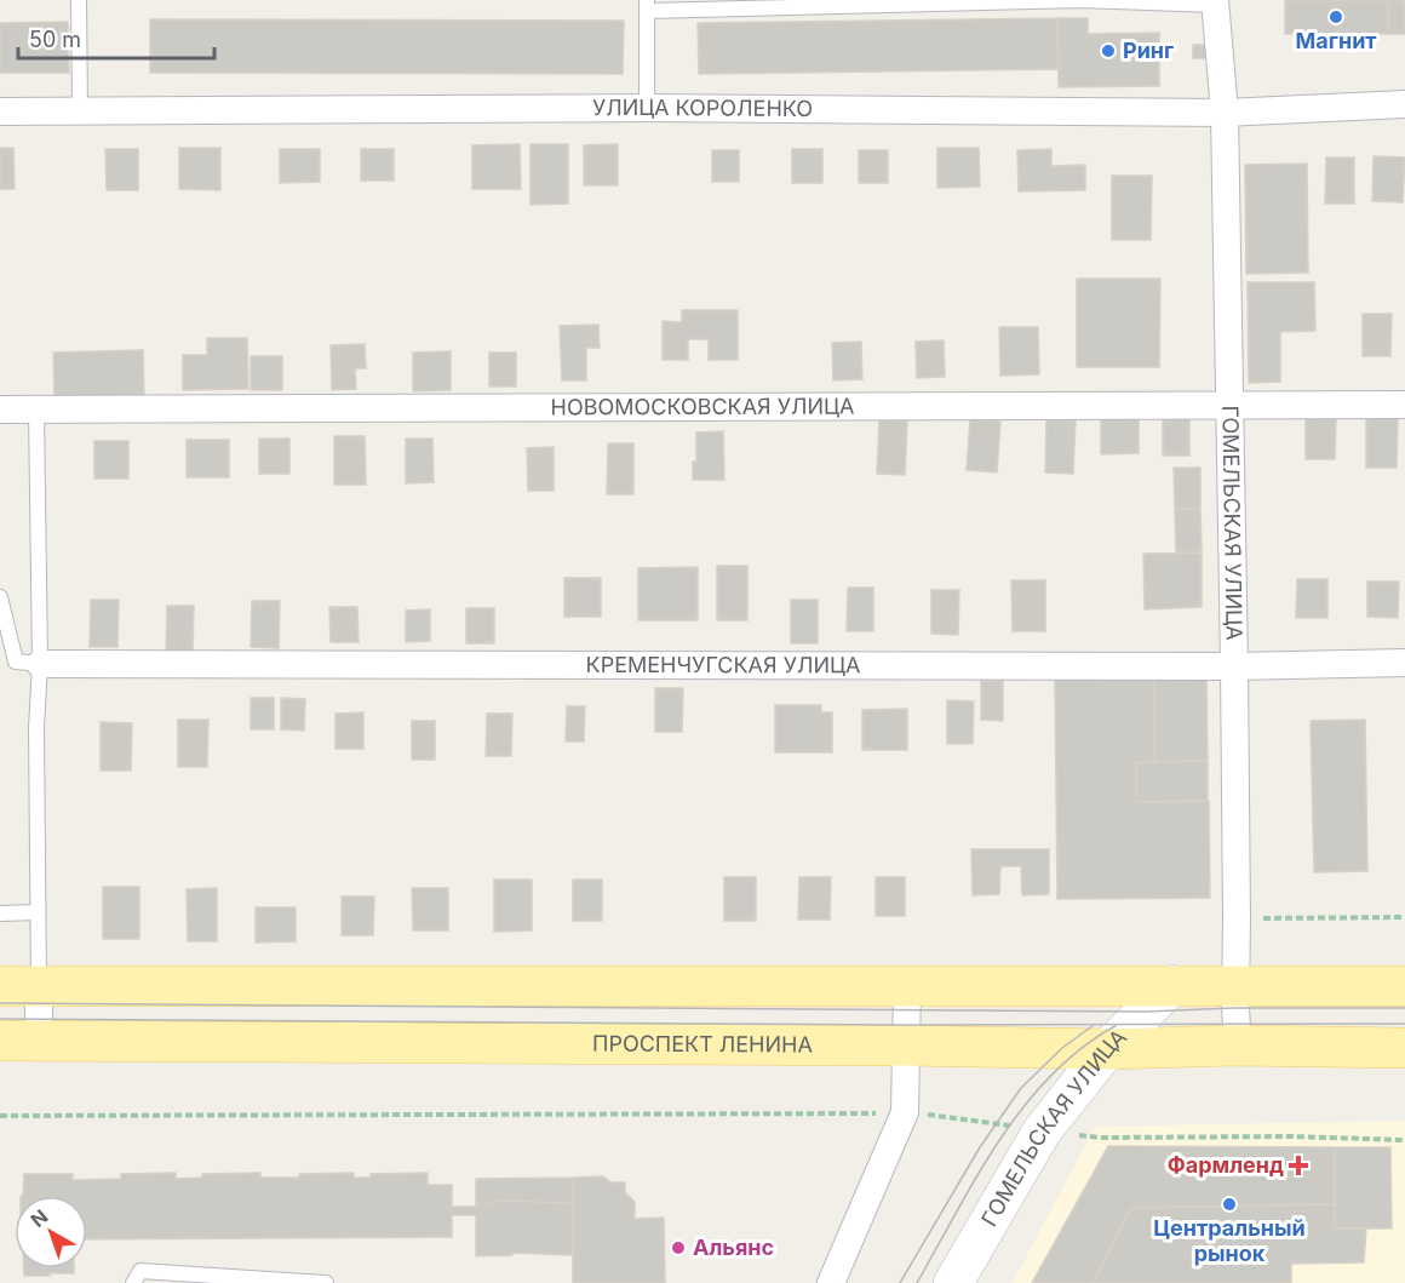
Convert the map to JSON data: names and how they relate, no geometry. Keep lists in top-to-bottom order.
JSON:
{
  "streets": {
    "main road": ["ПРОСПЕКТ ЛЕНИНА"],
    "street": [
      "УЛИЦА КОРОЛЕНКО",
      "НОВОМОСКОВСКАЯ УЛИЦА",
      "ГОМЕЛЬСКАЯ УЛИЦА",
      "КРЕМЕНЧУГСКАЯ УЛИЦА"
    ]
  },
  "crossings": [
    ["УЛИЦА КОРОЛЕНКО", "ГОМЕЛЬСКАЯ УЛИЦА"],
    ["НОВОМОСКОВСКАЯ УЛИЦА", "ГОМЕЛЬСКАЯ УЛИЦА"],
    ["ГОМЕЛЬСКАЯ УЛИЦА", "КРЕМЕНЧУГСКАЯ УЛИЦА"],
    ["ГОМЕЛЬСКАЯ УЛИЦА", "ПРОСПЕКТ ЛЕНИНА"]
  ],
  "places": {
    "other": [
      "Магнит",
      "Ринг",
      "Центральный рынок",
      "Альянс"
    ],
    "health": ["Фармленд"]
  },
  "scale_bar": "50 m",
  "north": "top left"
}
